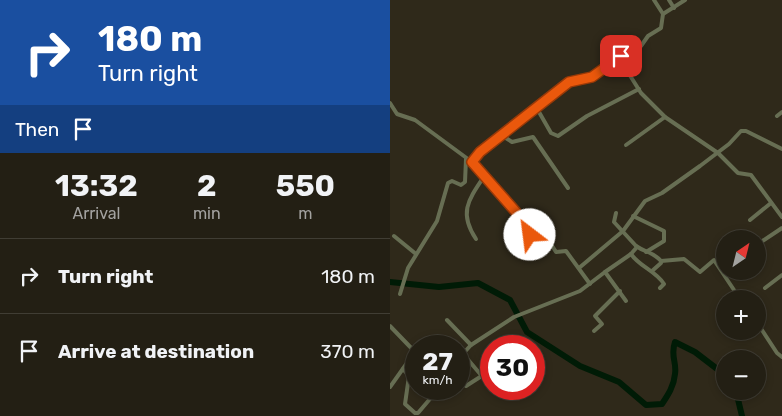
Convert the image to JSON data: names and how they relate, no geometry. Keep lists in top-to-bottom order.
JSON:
{
  "north": "top right",
  "page": {
    "turn": ["180 m", "Turn right"],
    "then": "Then",
    "eta": [
      "13:32",
      "Arrival",
      "2",
      "min",
      "550",
      "m"
    ],
    "map_buttons": ["+", "−"],
    "list": [
      {
        "name": "Turn right",
        "value": "180 m"
      },
      {
        "name": "Arrive at destination",
        "value": "370 m"
      }
    ],
    "speed": "27 km/h",
    "limit": "30"
  }
}
